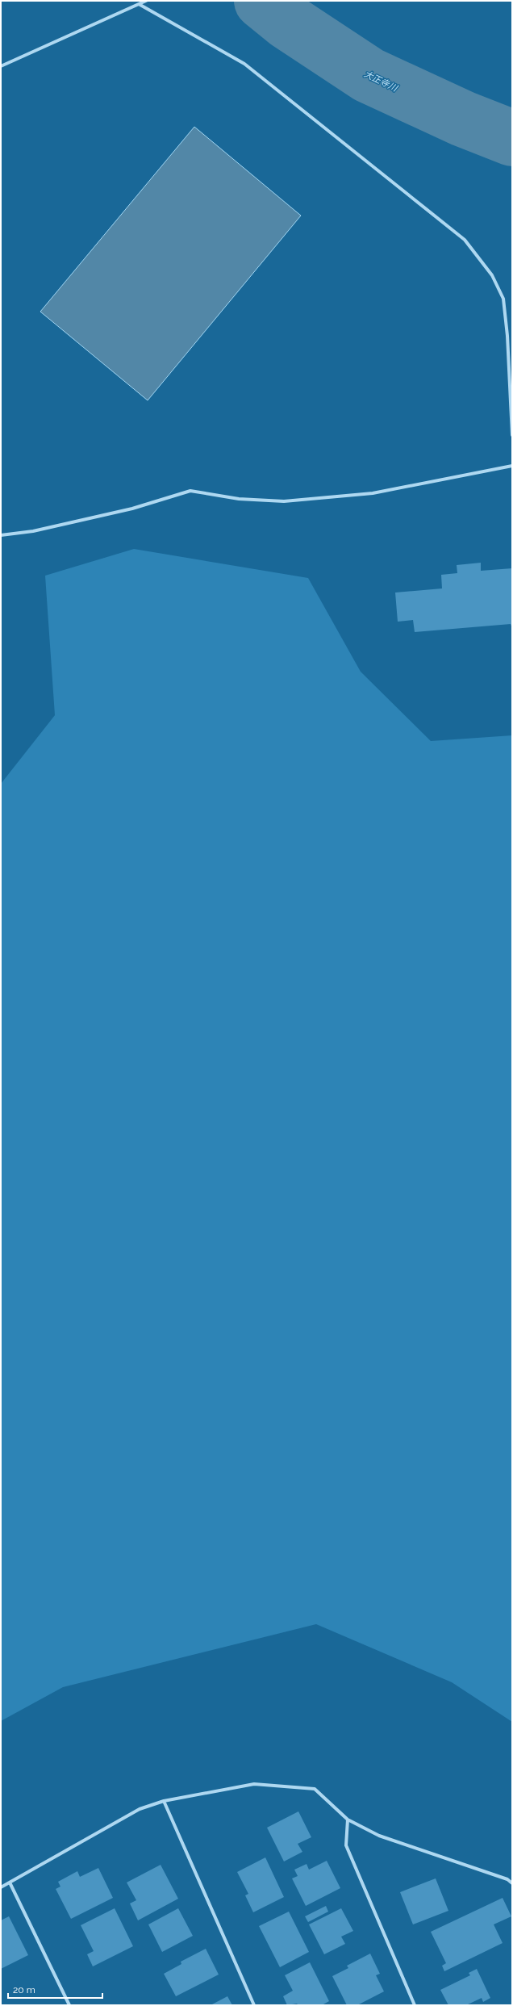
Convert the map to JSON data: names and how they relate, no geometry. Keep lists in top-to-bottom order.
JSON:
{
  "water": ["大正寺川"],
  "scale_bar": "20 m"
}
